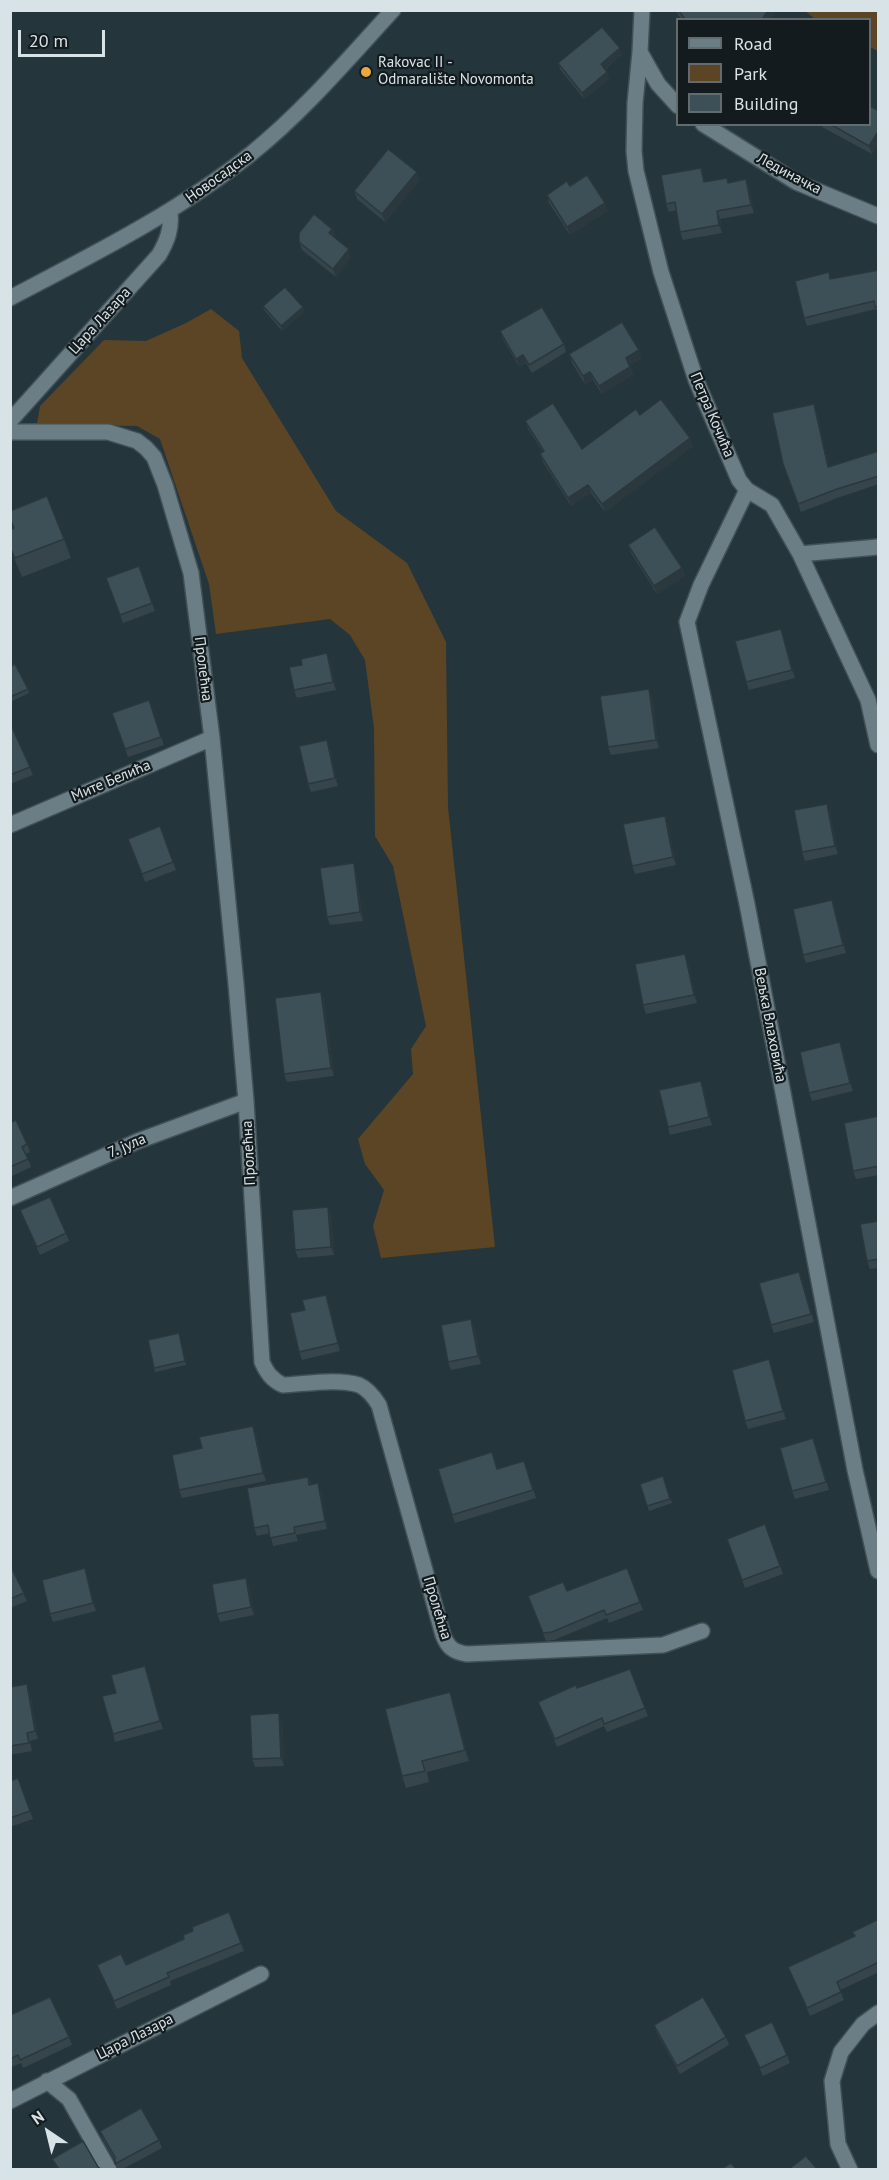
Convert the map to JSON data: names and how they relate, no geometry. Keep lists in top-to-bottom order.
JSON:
{
  "streets": {
    "street": [
      "Лединачка",
      "Новосадска",
      "Цара Лазара",
      "Петра Кочића",
      "Пролећна",
      "Мите Белића",
      "Вељка Влаховића",
      "7. јула"
    ]
  },
  "crossings": [
    ["Новосадска", "Цара Лазара"],
    ["Петра Кочића", "Вељка Влаховића"],
    ["Пролећна", "Мите Белића"],
    ["Пролећна", "7. јула"]
  ],
  "places": ["Rakovac II - Odmaralište Novomonta"],
  "legend": ["Road", "Park", "Building"],
  "scale_bar": "20 m",
  "north": "top left"
}
